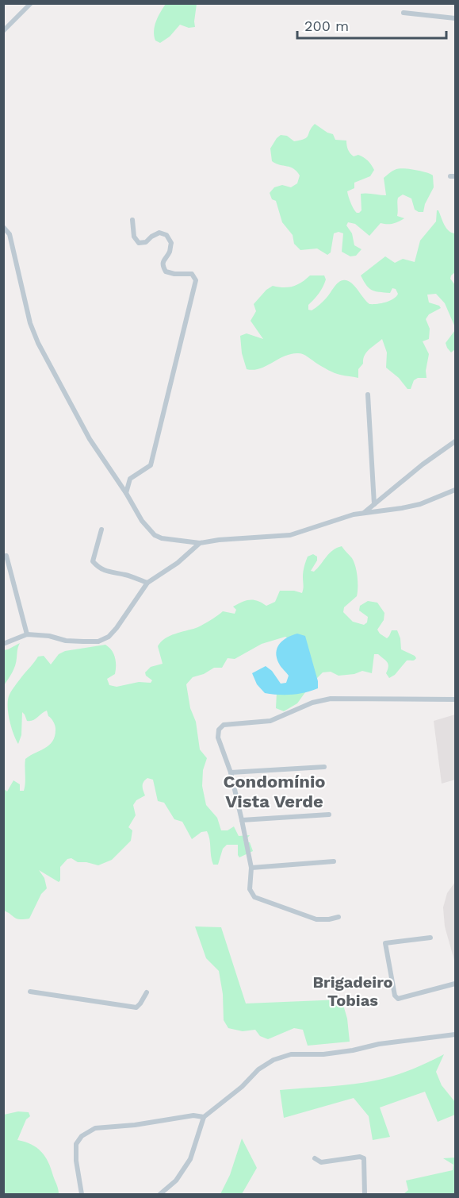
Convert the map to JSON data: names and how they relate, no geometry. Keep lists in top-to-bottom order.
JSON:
{
  "districts": ["Condomínio Vista Verde", "Brigadeiro Tobias"],
  "scale_bar": "200 m"
}
